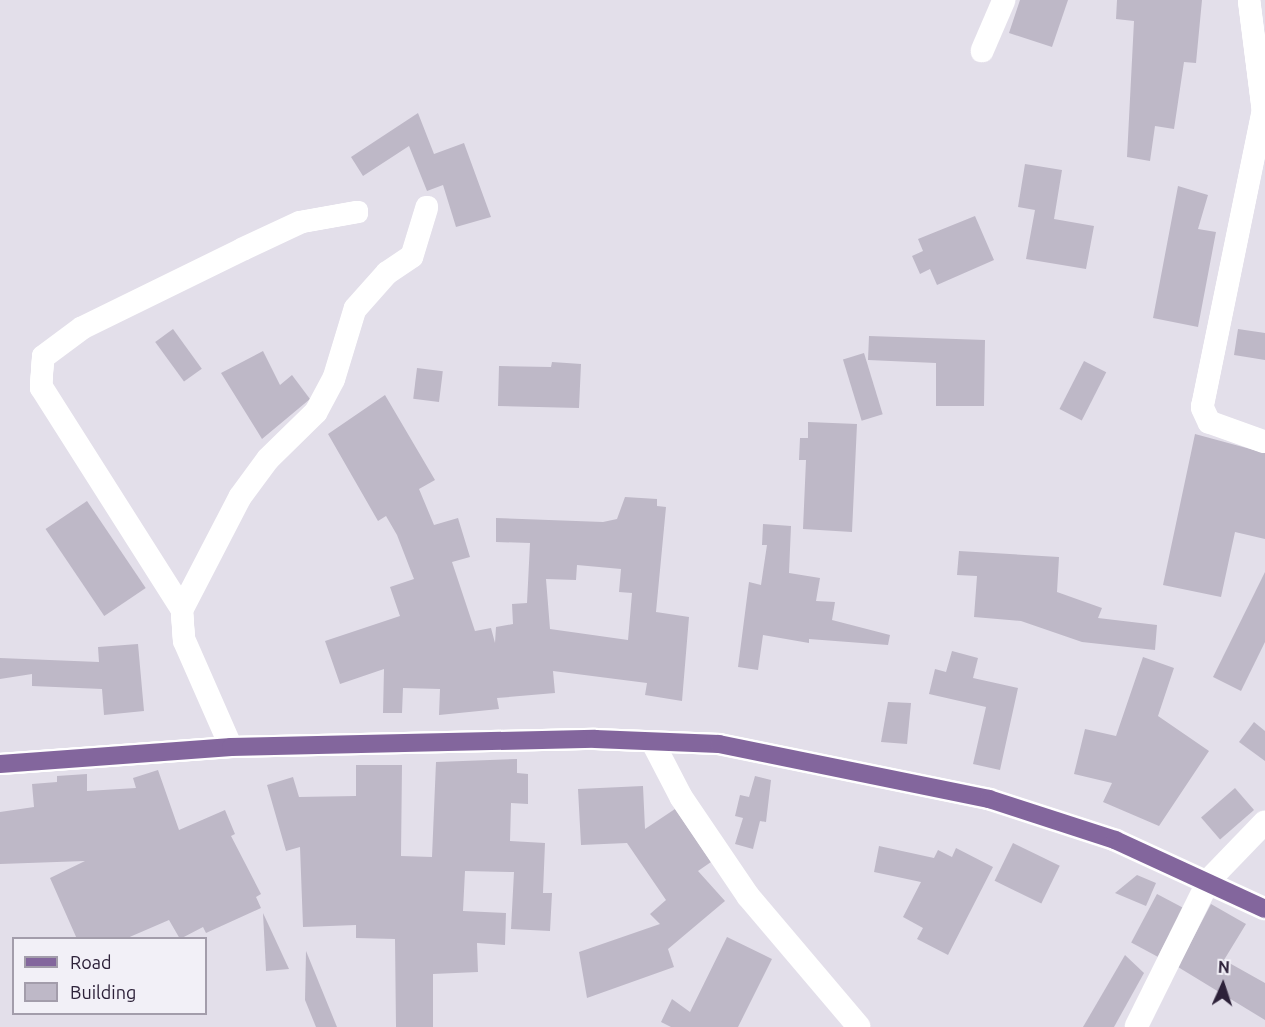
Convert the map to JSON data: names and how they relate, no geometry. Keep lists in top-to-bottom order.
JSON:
{
  "legend": ["Road", "Building"],
  "north": "top"
}
